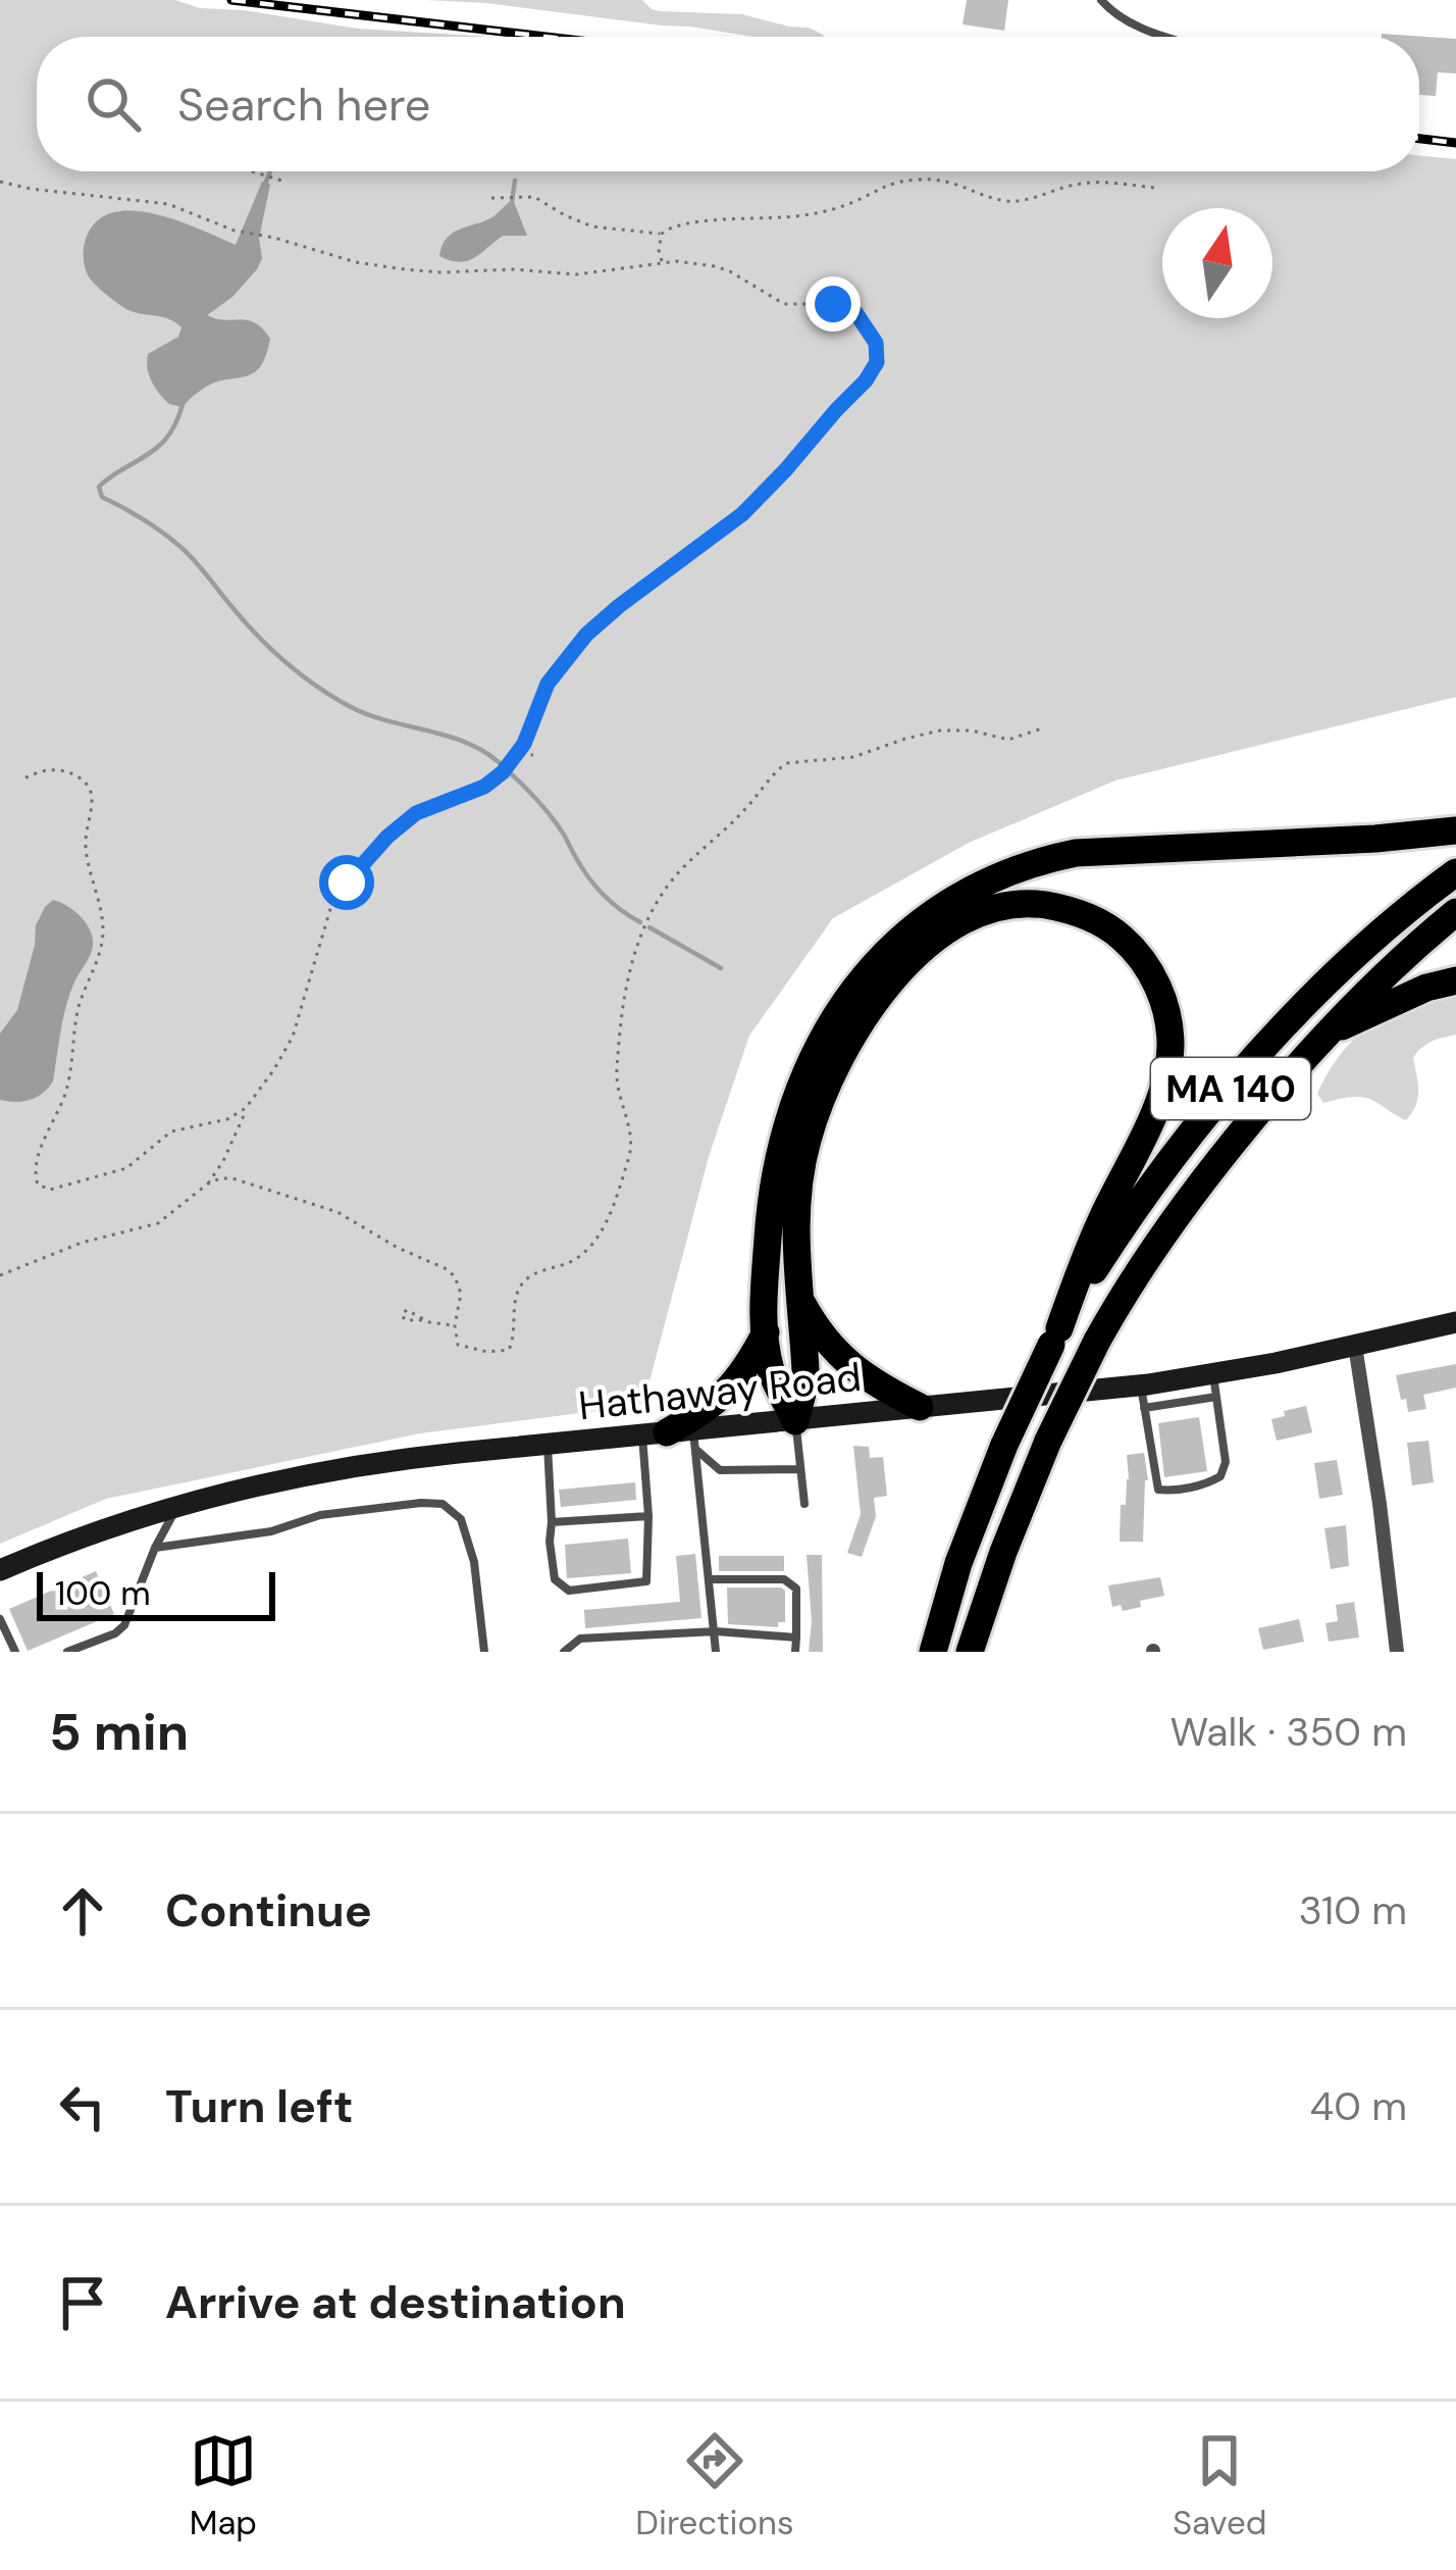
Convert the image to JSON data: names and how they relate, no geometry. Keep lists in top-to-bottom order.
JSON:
{
  "streets": {
    "highway": ["MA 140"],
    "main road": ["Hathaway Road"]
  },
  "scale_bar": "100 m",
  "north": "top",
  "page": {
    "search": "Search here",
    "scale": "100 m",
    "heading": ["5 min", "Walk · 350 m"],
    "list": [
      ["Continue", "310 m"],
      ["Turn left", "40 m"],
      "Arrive at destination"
    ],
    "nav": ["Map", "Directions", "Saved"]
  }
}
